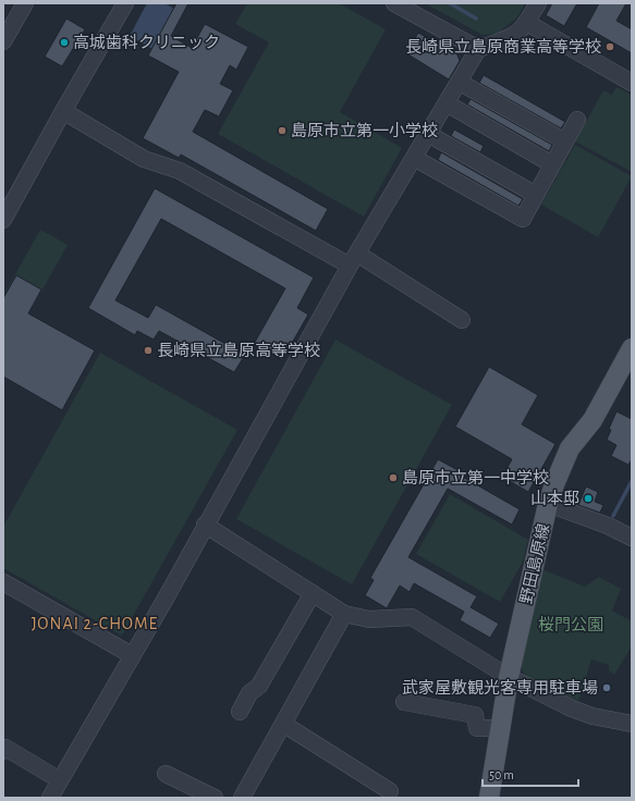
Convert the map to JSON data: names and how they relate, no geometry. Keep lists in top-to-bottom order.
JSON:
{
  "streets": {
    "main road": ["野田島原線"]
  },
  "districts": ["JONAI 2-CHOME"],
  "parks": ["桜門公園"],
  "places": [
    "高城歯科クリニック",
    "長崎県立島原商業高等学校",
    "島原市立第一小学校",
    "長崎県立島原高等学校",
    "島原市立第一中学校",
    "山本邸",
    "武家屋敷観光客専用駐車場"
  ],
  "scale_bar": "50 m"
}
